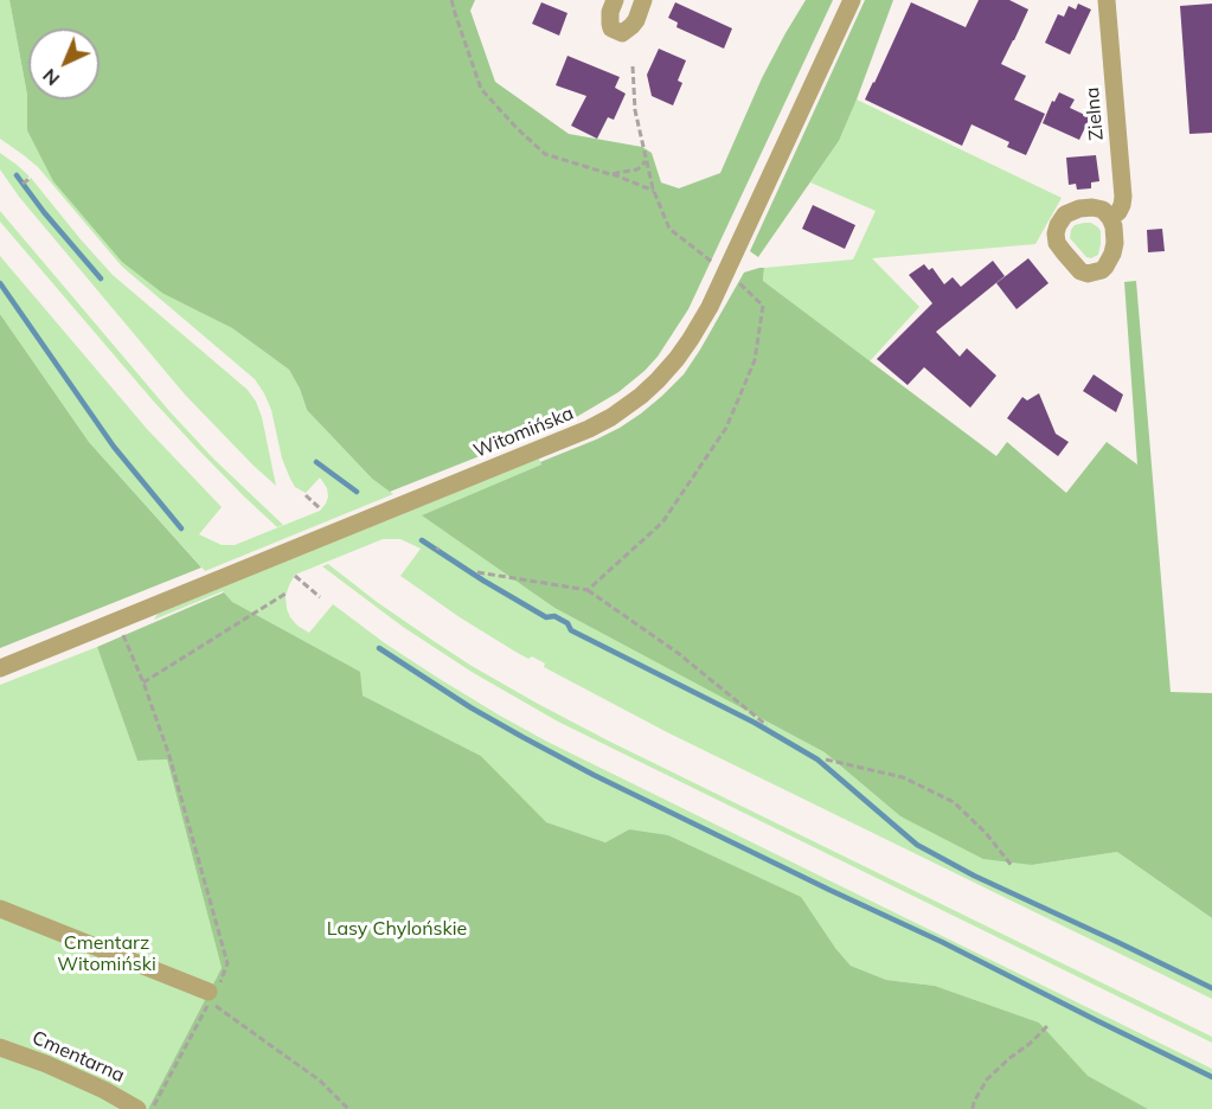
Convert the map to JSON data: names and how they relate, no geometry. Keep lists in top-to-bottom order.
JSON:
{
  "streets": {
    "street": ["Zielna", "Witomińska", "Cmentarna"]
  },
  "parks": ["Lasy Chylońskie", "Cmentarz Witomiński"],
  "north": "bottom left"
}
